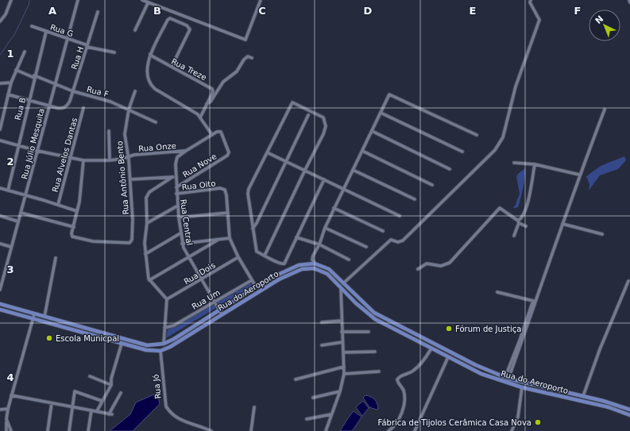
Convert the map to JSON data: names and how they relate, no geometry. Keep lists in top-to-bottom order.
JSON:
{
  "streets": {
    "main road": ["Rua do Aeroporto"],
    "street": [
      "Rua G",
      "Rua H",
      "Rua Treze",
      "Rua F",
      "Rua B",
      "Rua Júlio Mesquita",
      "Rua Onze",
      "Rua Alvelos Dantas",
      "Rua Nove",
      "Rua Antônio Bento",
      "Rua Oito",
      "Rua Central",
      "Rua Dois",
      "Rua Um",
      "Rua Jó"
    ]
  },
  "crossings": [
    ["Rua G", "Rua H"],
    ["Rua G", "Rua B"],
    ["Rua G", "Rua Júlio Mesquita"],
    ["Rua H", "Rua F"],
    ["Rua H", "Rua Júlio Mesquita"],
    ["Rua F", "Rua B"],
    ["Rua F", "Rua Júlio Mesquita"],
    ["Rua F", "Rua Antônio Bento"],
    ["Rua B", "Rua Onze"],
    ["Rua Júlio Mesquita", "Rua Onze"],
    ["Rua Onze", "Rua Alvelos Dantas"],
    ["Rua Onze", "Rua Antônio Bento"],
    ["Rua Onze", "Rua Central"],
    ["Rua Nove", "Rua Central"],
    ["Rua Oito", "Rua Central"],
    ["Rua Central", "Rua Dois"],
    ["Rua Central", "Rua do Aeroporto"],
    ["Rua Central", "Rua Um"],
    ["Rua do Aeroporto", "Rua Jó"]
  ],
  "places": ["Fórum de Justiça", "Escola Municpal", "Fábrica de Tijolos Cerâmica Casa Nova"],
  "north": "top left",
  "grid": {
    "columns": [
      "A",
      "B",
      "C",
      "D",
      "E",
      "F"
    ],
    "rows": [
      "1",
      "2",
      "3",
      "4"
    ]
  }
}
